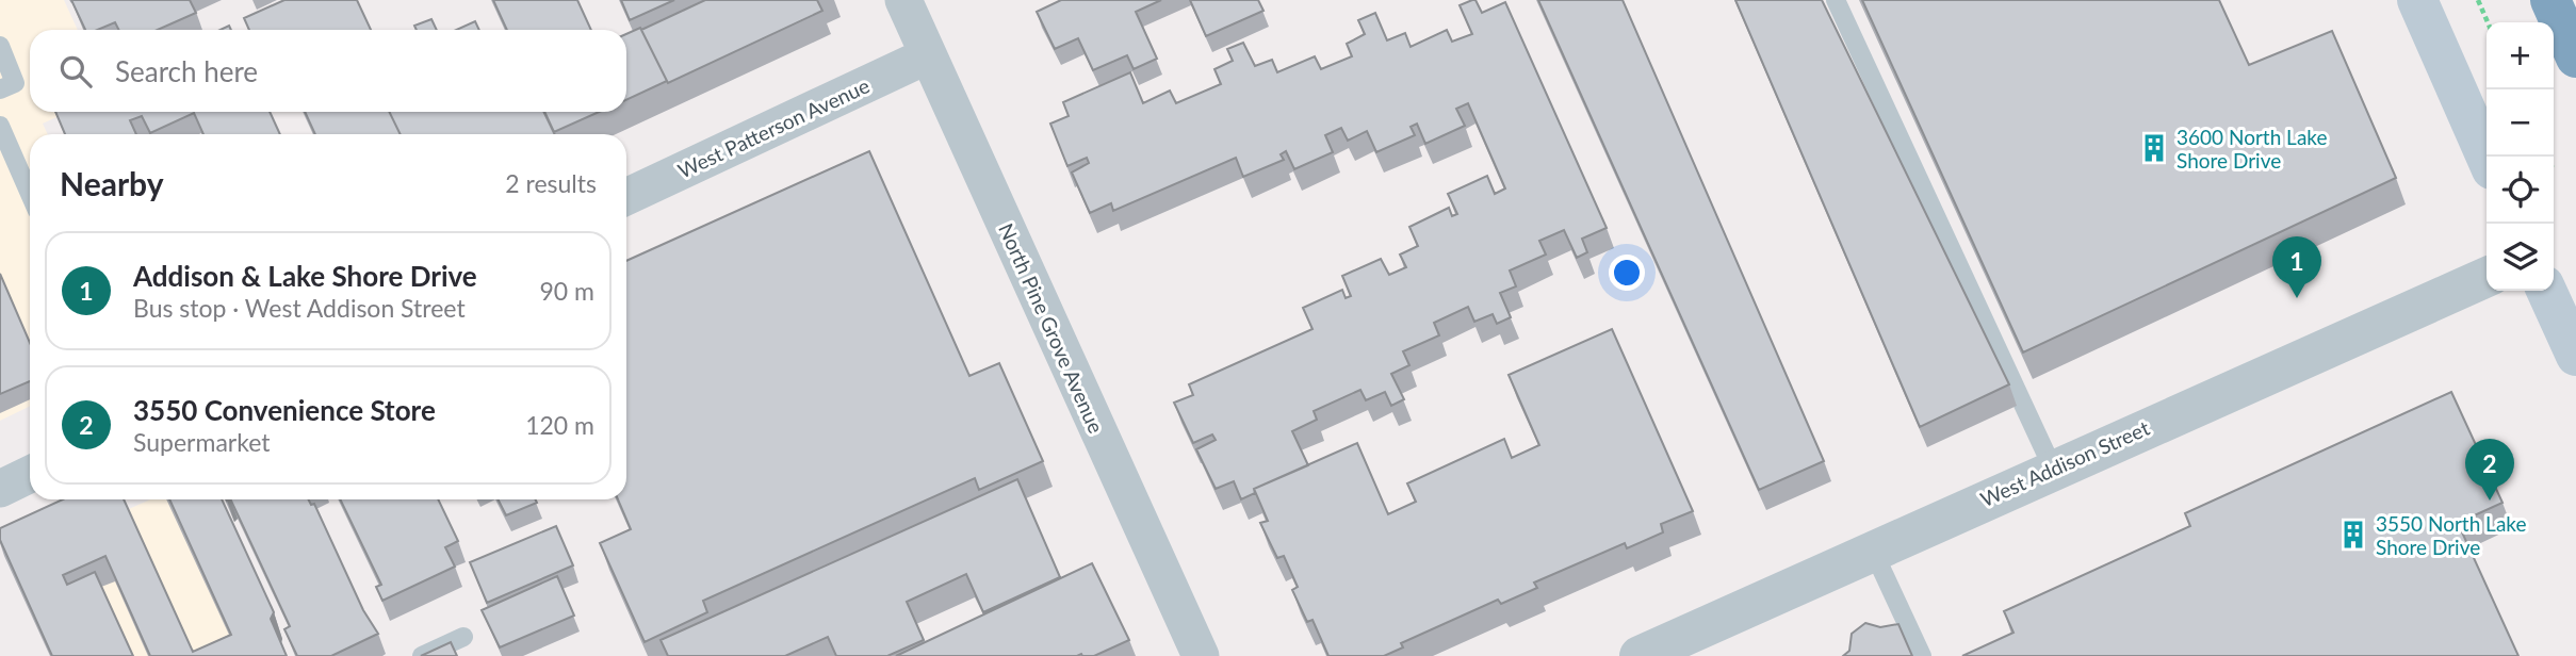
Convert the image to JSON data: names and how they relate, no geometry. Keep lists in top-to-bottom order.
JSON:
{
  "streets": {
    "street": ["West Patterson Avenue", "North Pine Grove Avenue", "West Addison Street"]
  },
  "crossings": [
    ["West Patterson Avenue", "North Pine Grove Avenue"]
  ],
  "places": {
    "building": ["3600 North Lake Shore Drive", "3550 North Lake Shore Drive"]
  },
  "page": {
    "map_buttons": ["+", "−"],
    "search": "Search here",
    "heading": ["Nearby", "2 results"],
    "list": [
      {
        "mark": "1",
        "name": "Addison & Lake Shore Drive",
        "note": "Bus stop · West Addison Street",
        "value": "90 m"
      },
      {
        "mark": "2",
        "name": "3550 Convenience Store",
        "note": "Supermarket",
        "value": "120 m"
      }
    ],
    "pins": ["1", "2"]
  }
}
